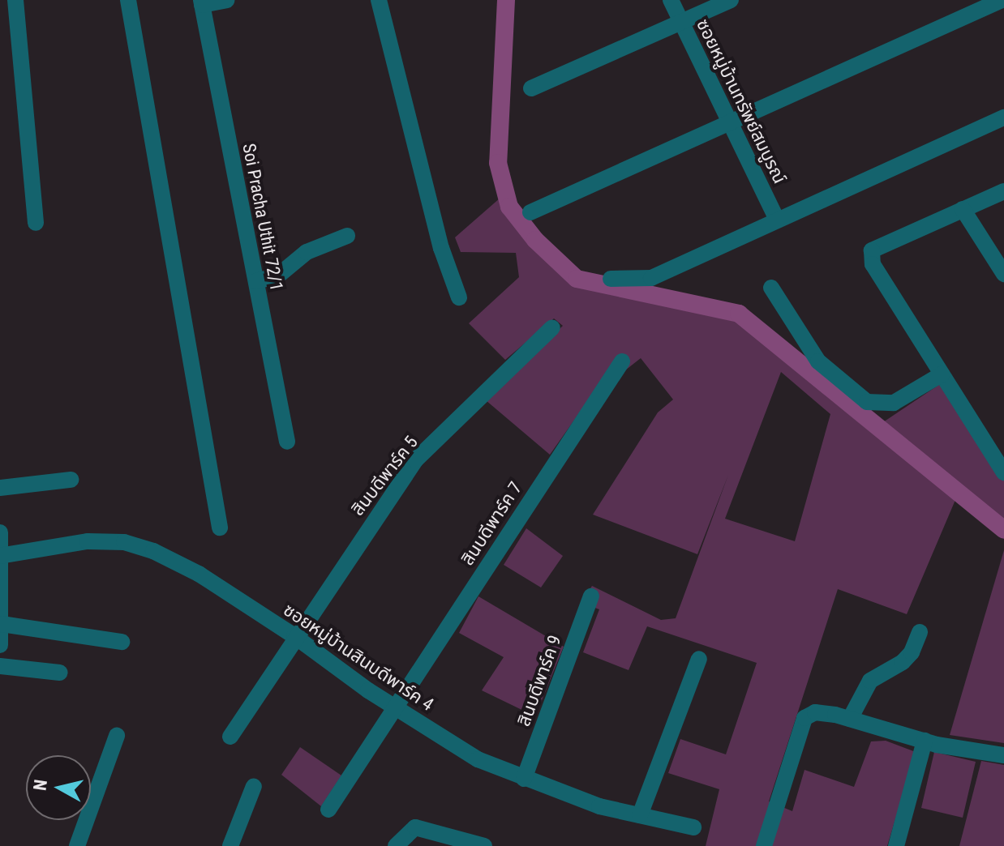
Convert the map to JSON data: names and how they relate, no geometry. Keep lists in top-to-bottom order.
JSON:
{
  "streets": {
    "street": [
      "ซอยหมู่บ้านทรัพย์สมบูรณ์",
      "Soi Pracha Uthit 72/1",
      "สินบดีพาร์ค 5",
      "สินบดีพาร์ค 7",
      "ซอยหมู่บ้านสินบดีพาร์ค 4",
      "สินบดีพาร์ค 9"
    ]
  },
  "crossings": [
    ["สินบดีพาร์ค 5", "ซอยหมู่บ้านสินบดีพาร์ค 4"],
    ["สินบดีพาร์ค 7", "ซอยหมู่บ้านสินบดีพาร์ค 4"],
    ["ซอยหมู่บ้านสินบดีพาร์ค 4", "สินบดีพาร์ค 9"]
  ],
  "north": "left"
}
